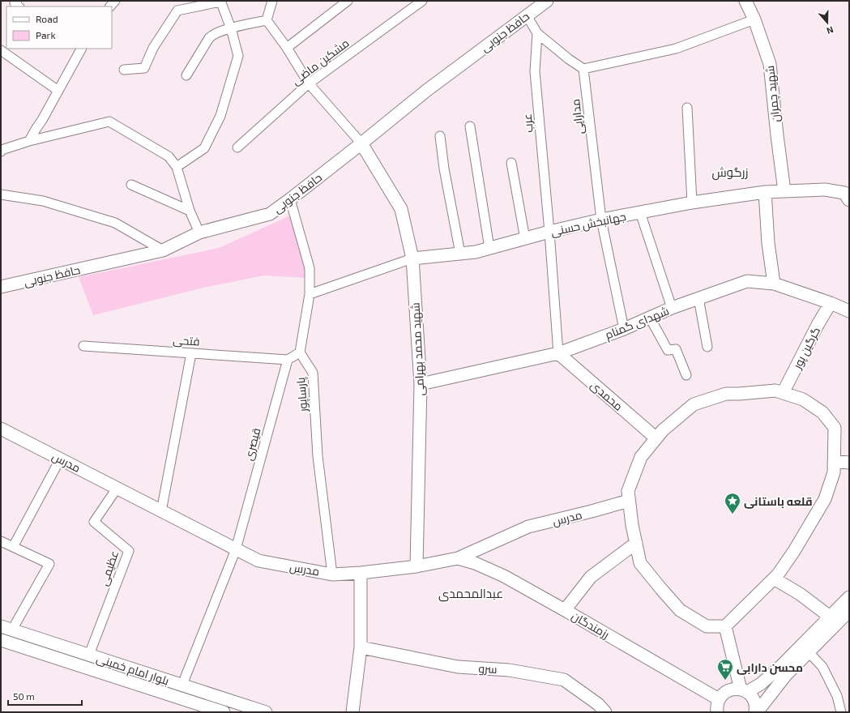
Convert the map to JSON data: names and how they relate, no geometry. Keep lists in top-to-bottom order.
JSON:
{
  "streets": {
    "street": [
      "حافظ جنوبی",
      "مشکین ماضی",
      "شهید چمران",
      "مدارایی",
      "عرب",
      "جهانبخش حسنی",
      "شهدای گمنام",
      "فتحی",
      "گرگین پور",
      "شهید محمد بهرامی",
      "پارساپور",
      "محمدی",
      "قیصری",
      "مدرس",
      "عظیمی",
      "رزمندگان",
      "سرو",
      "بلوار امام خمینی"
    ]
  },
  "crossings": [
    ["حافظ جنوبی", "شهید محمد بهرامی"],
    ["مدارایی", "جهانبخش حسنی"],
    ["مدارایی", "شهدای گمنام"],
    ["عرب", "جهانبخش حسنی"],
    ["عرب", "شهدای گمنام"],
    ["عرب", "محمدی"],
    ["جهانبخش حسنی", "شهید محمد بهرامی"],
    ["شهدای گمنام", "گرگین پور"],
    ["شهدای گمنام", "شهید محمد بهرامی"],
    ["شهدای گمنام", "محمدی"],
    ["فتحی", "قیصری"],
    ["شهید محمد بهرامی", "مدرس"],
    ["پارساپور", "مدرس"],
    ["قیصری", "مدرس"],
    ["قیصری", "بلوار امام خمینی"],
    ["مدرس", "عظیمی"],
    ["مدرس", "رزمندگان"],
    ["عظیمی", "بلوار امام خمینی"]
  ],
  "districts": ["زرگوش", "عبدالمحمدی"],
  "places": {
    "place": ["قلعه باستانی"],
    "supermarket": ["محسن دارابی"]
  },
  "legend": ["Road", "Park"],
  "scale_bar": "50 m",
  "north": "bottom"
}
